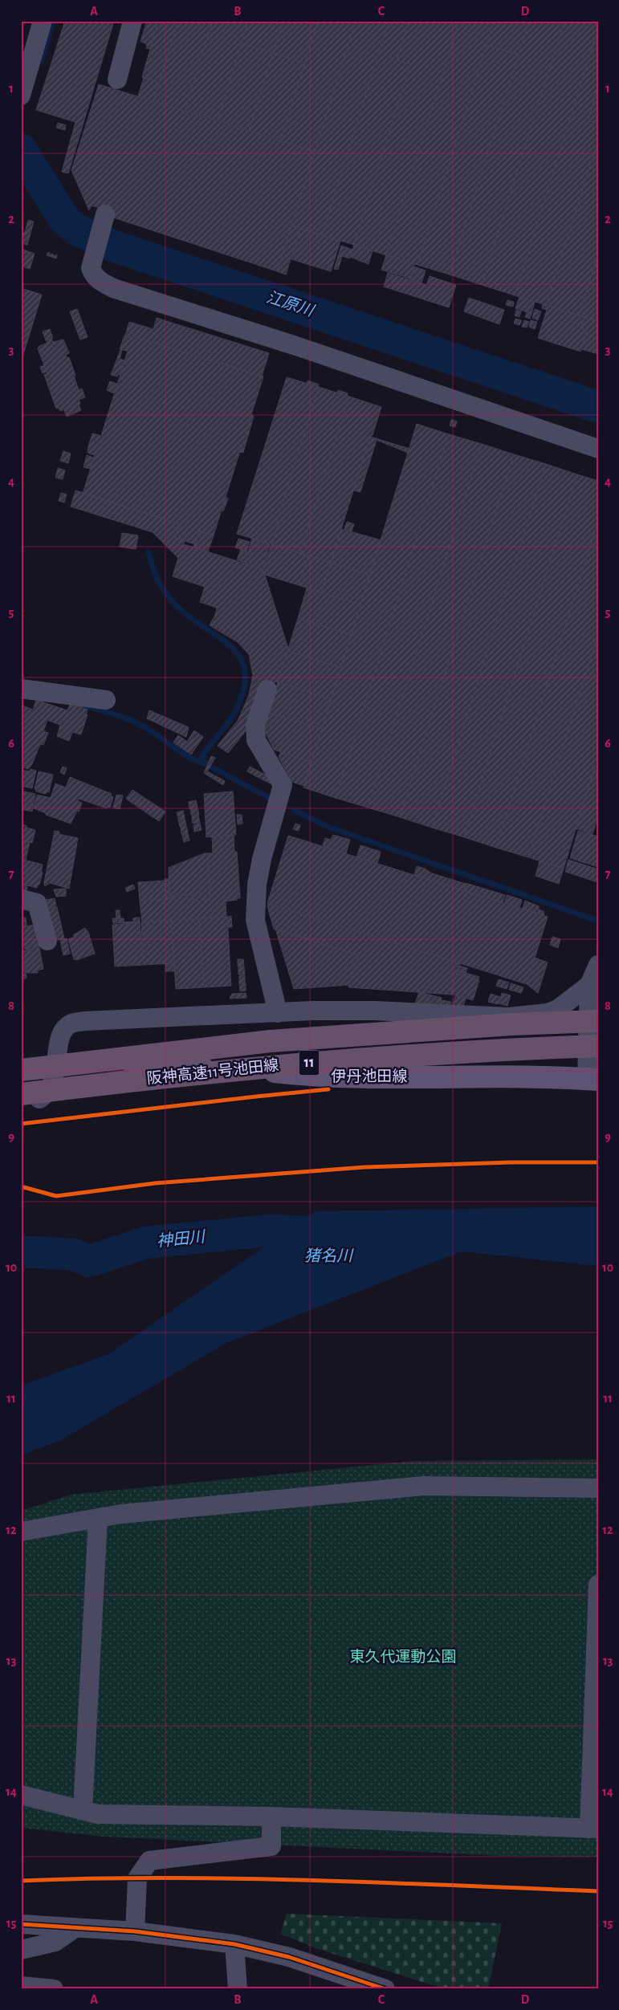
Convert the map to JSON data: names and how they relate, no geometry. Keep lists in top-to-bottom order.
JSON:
{
  "streets": {
    "highway": ["11", "阪神高速11号池田線"],
    "main road": ["伊丹池田線"]
  },
  "water": ["江原川", "神田川", "猪名川"],
  "parks": ["東久代運動公園"],
  "grid": {
    "columns": [
      "A",
      "B",
      "C",
      "D"
    ],
    "rows": [
      "1",
      "2",
      "3",
      "4",
      "5",
      "6",
      "7",
      "8",
      "9",
      "10",
      "11",
      "12",
      "13",
      "14",
      "15"
    ]
  }
}
